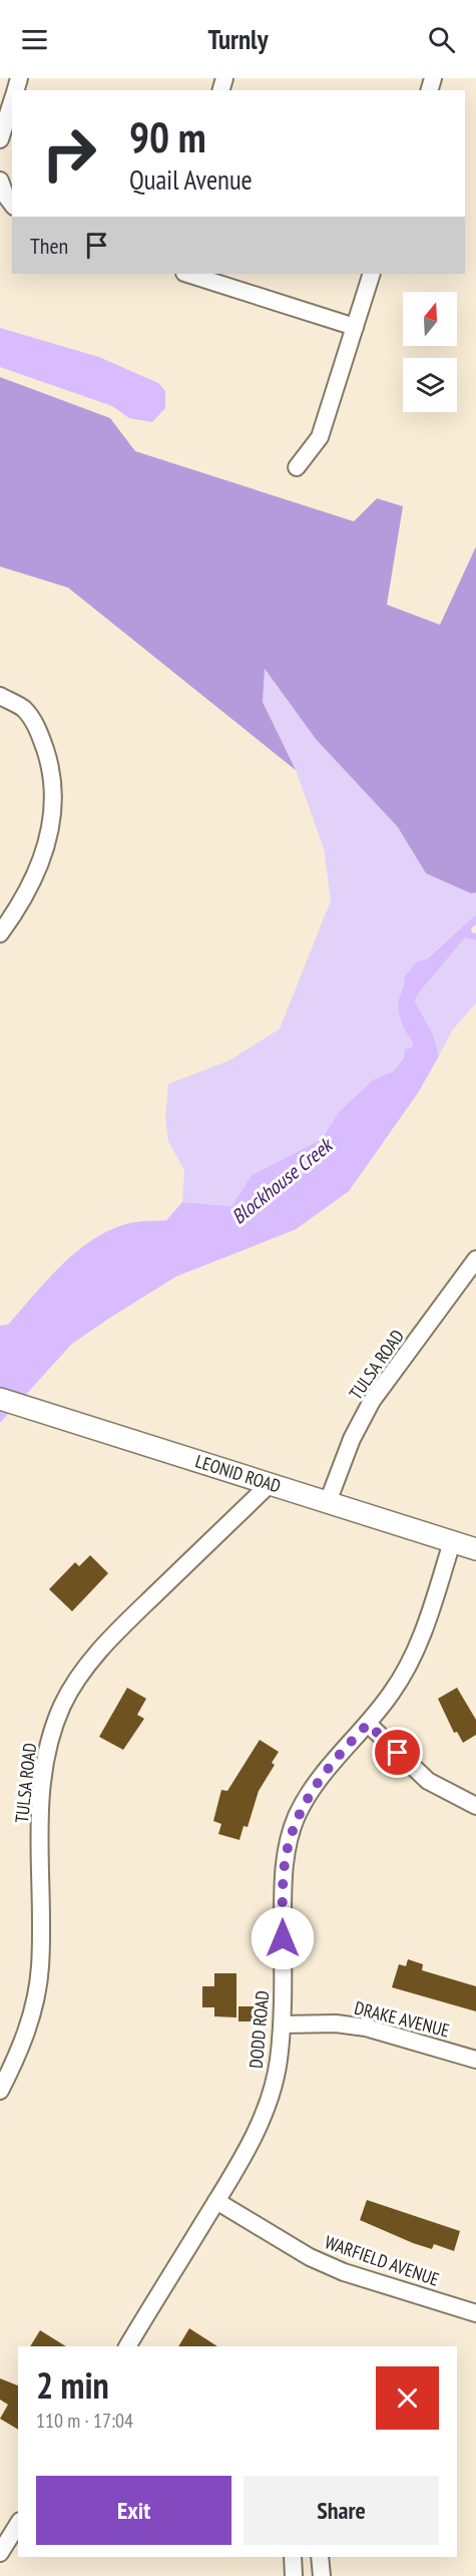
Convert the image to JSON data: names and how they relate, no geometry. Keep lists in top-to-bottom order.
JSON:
{
  "streets": {
    "street": [
      "TULSA ROAD",
      "LEONID ROAD",
      "DRAKE AVENUE",
      "DODD ROAD",
      "WARFIELD AVENUE"
    ]
  },
  "crossings": [
    ["TULSA ROAD", "LEONID ROAD"],
    ["LEONID ROAD", "DODD ROAD"],
    ["DRAKE AVENUE", "DODD ROAD"],
    ["DODD ROAD", "WARFIELD AVENUE"]
  ],
  "water": ["Blockhouse Creek"],
  "north": "top",
  "page": {
    "header": "Turnly",
    "turn": ["90 m", "Quail Avenue"],
    "then": "Then",
    "heading": ["2 min", "110 m · 17:04"],
    "buttons": ["Exit", "Share"]
  }
}
